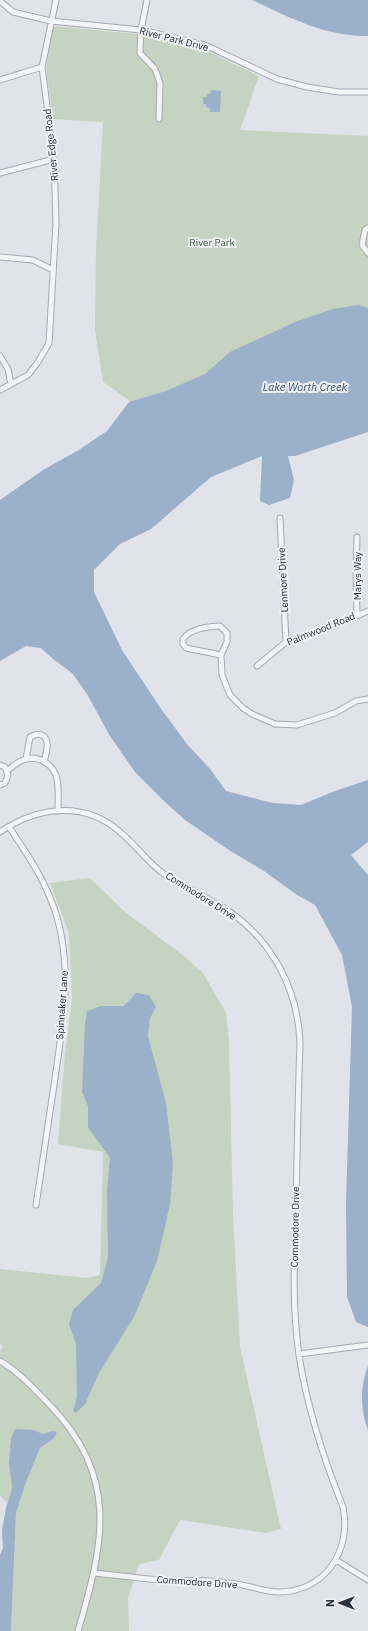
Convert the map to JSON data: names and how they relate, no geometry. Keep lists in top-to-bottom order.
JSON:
{
  "streets": {
    "street": [
      "River Park Drive",
      "River Edge Road",
      "Marys Way",
      "Lenmore Drive",
      "Palmwood Road",
      "Commodore Drive",
      "Spinnaker Lane"
    ]
  },
  "crossings": [
    ["River Park Drive", "River Edge Road"],
    ["Marys Way", "Palmwood Road"],
    ["Lenmore Drive", "Palmwood Road"],
    ["Commodore Drive", "Spinnaker Lane"]
  ],
  "water": ["Lake Worth Creek"],
  "parks": ["River Park"],
  "north": "left"
}
